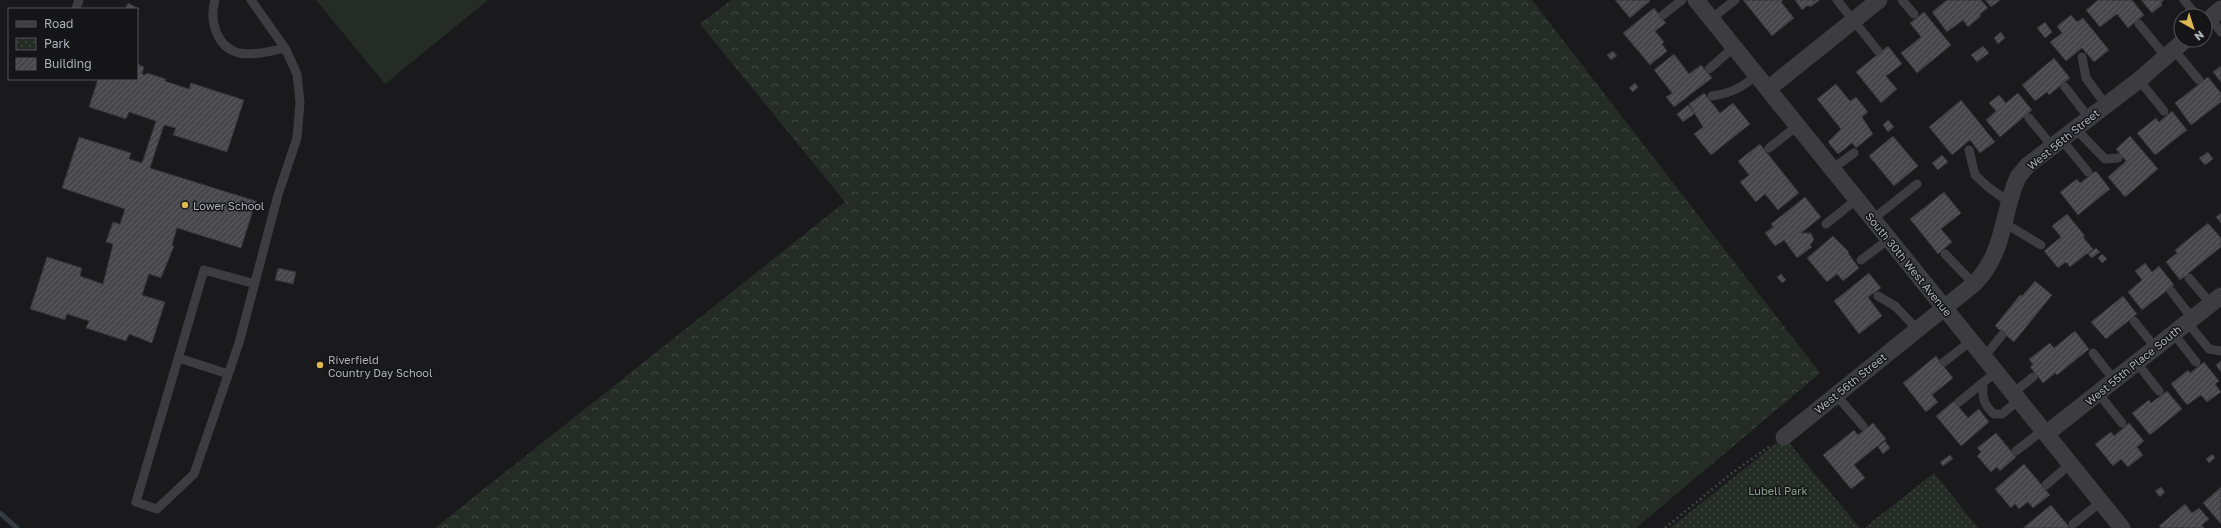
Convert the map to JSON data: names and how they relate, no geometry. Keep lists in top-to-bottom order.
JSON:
{
  "streets": {
    "street": ["West 56th Street", "South 30th West Avenue", "West 55th Place South"]
  },
  "crossings": [
    ["West 56th Street", "South 30th West Avenue"],
    ["South 30th West Avenue", "West 55th Place South"]
  ],
  "parks": ["Lubell Park"],
  "places": ["Lower School", "Riverfield Country Day School"],
  "legend": ["Road", "Park", "Building"],
  "north": "bottom right"
}
